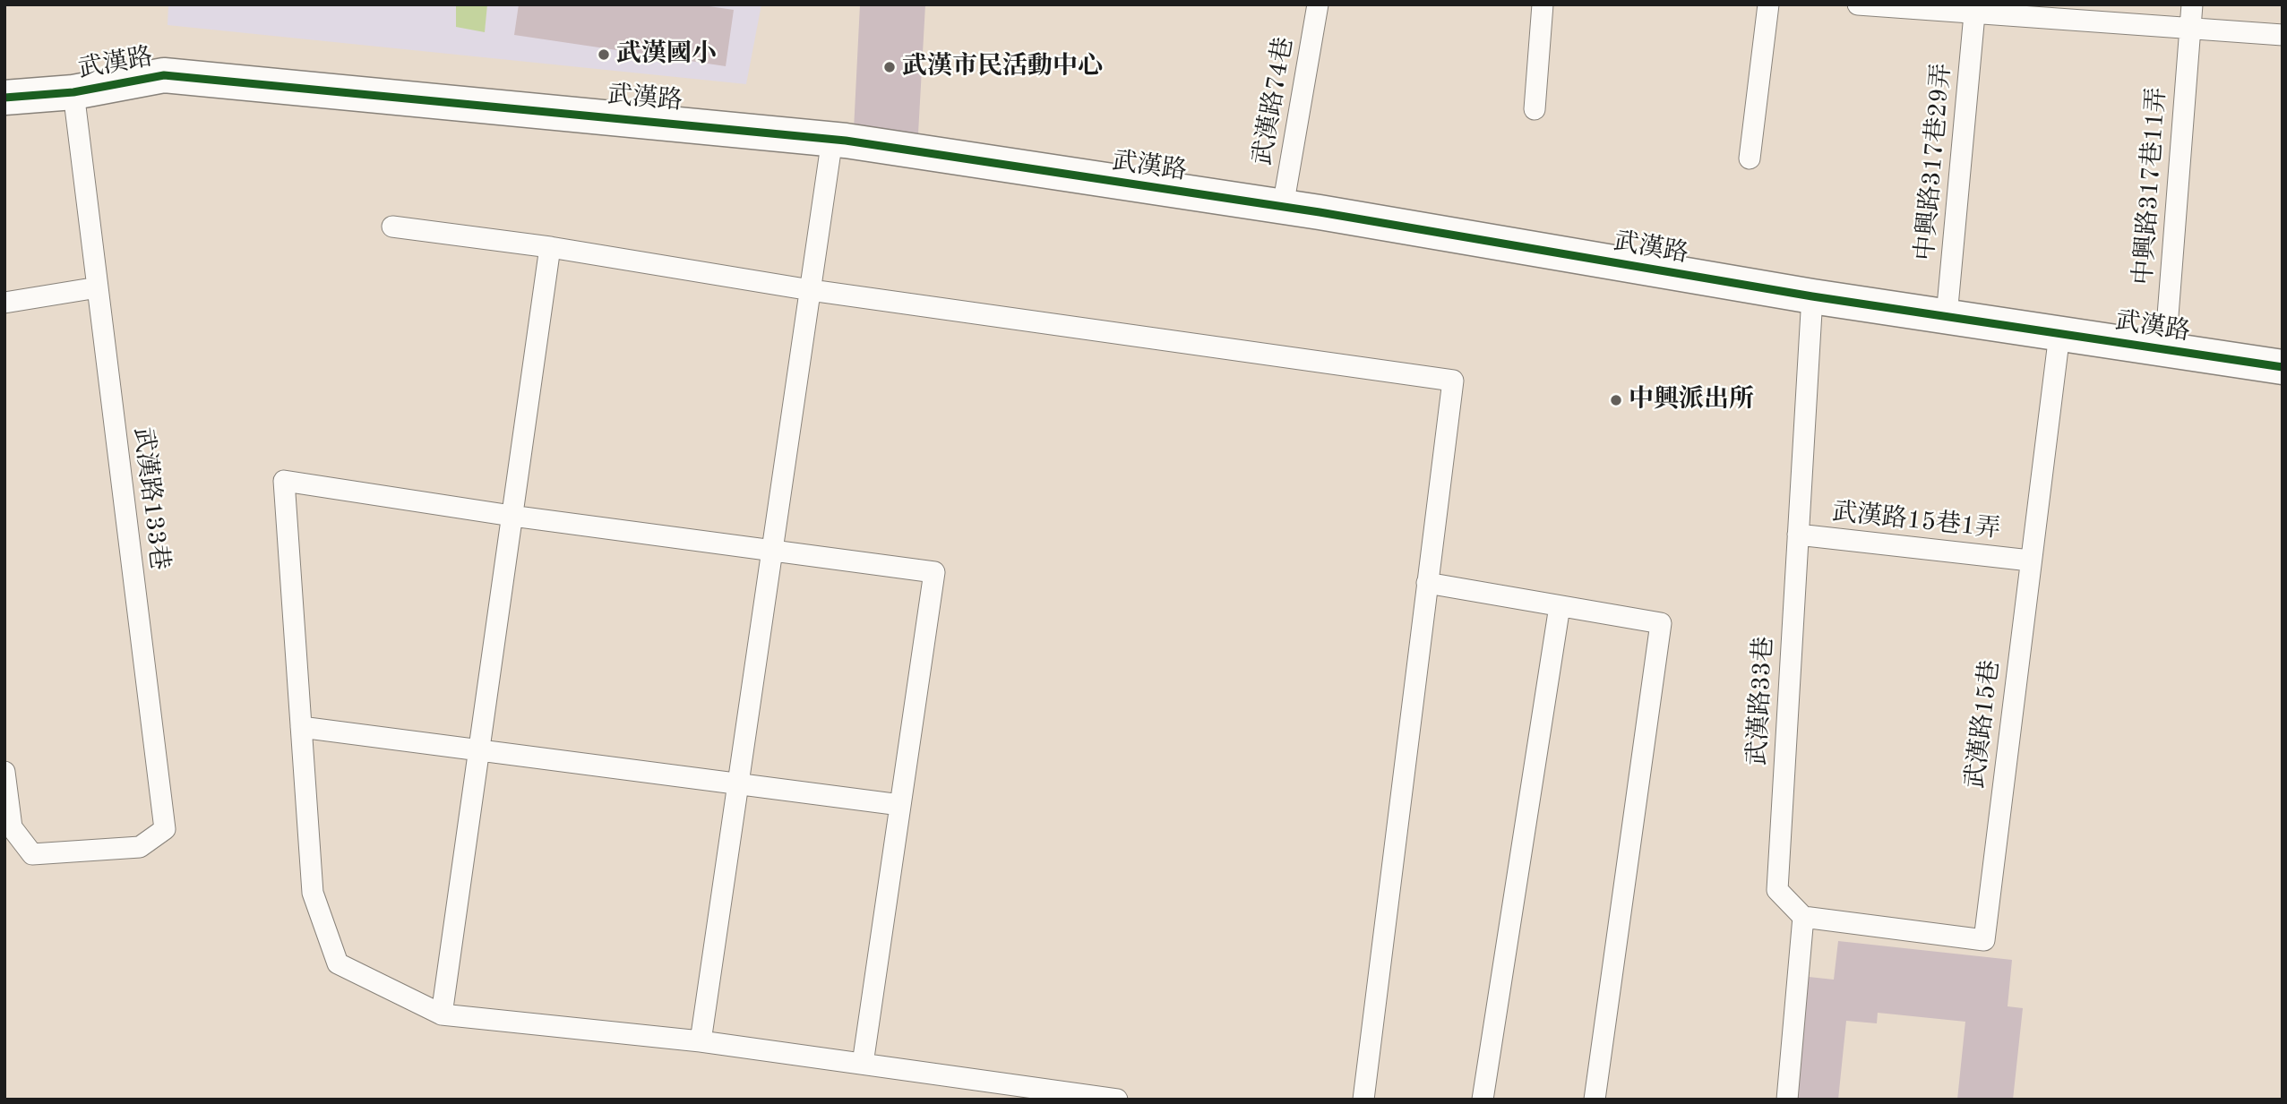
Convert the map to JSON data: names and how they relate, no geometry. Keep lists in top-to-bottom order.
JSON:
{
  "streets": {
    "street": ["武漢路"],
    "lane": [
      "武漢路74巷",
      "中興路317巷29弄",
      "中興路317巷11弄",
      "武漢路133巷",
      "武漢路15巷1弄",
      "武漢路33巷",
      "武漢路15巷"
    ]
  },
  "crossings": [
    ["武漢路", "武漢路74巷"],
    ["武漢路", "中興路317巷29弄"],
    ["武漢路", "中興路317巷11弄"],
    ["武漢路", "武漢路133巷"],
    ["武漢路", "武漢路33巷"],
    ["武漢路", "武漢路15巷"],
    ["武漢路15巷1弄", "武漢路33巷"],
    ["武漢路15巷1弄", "武漢路15巷"],
    ["武漢路33巷", "武漢路15巷"]
  ],
  "places": ["武漢國小", "武漢市民活動中心", "中興派出所"]
}
